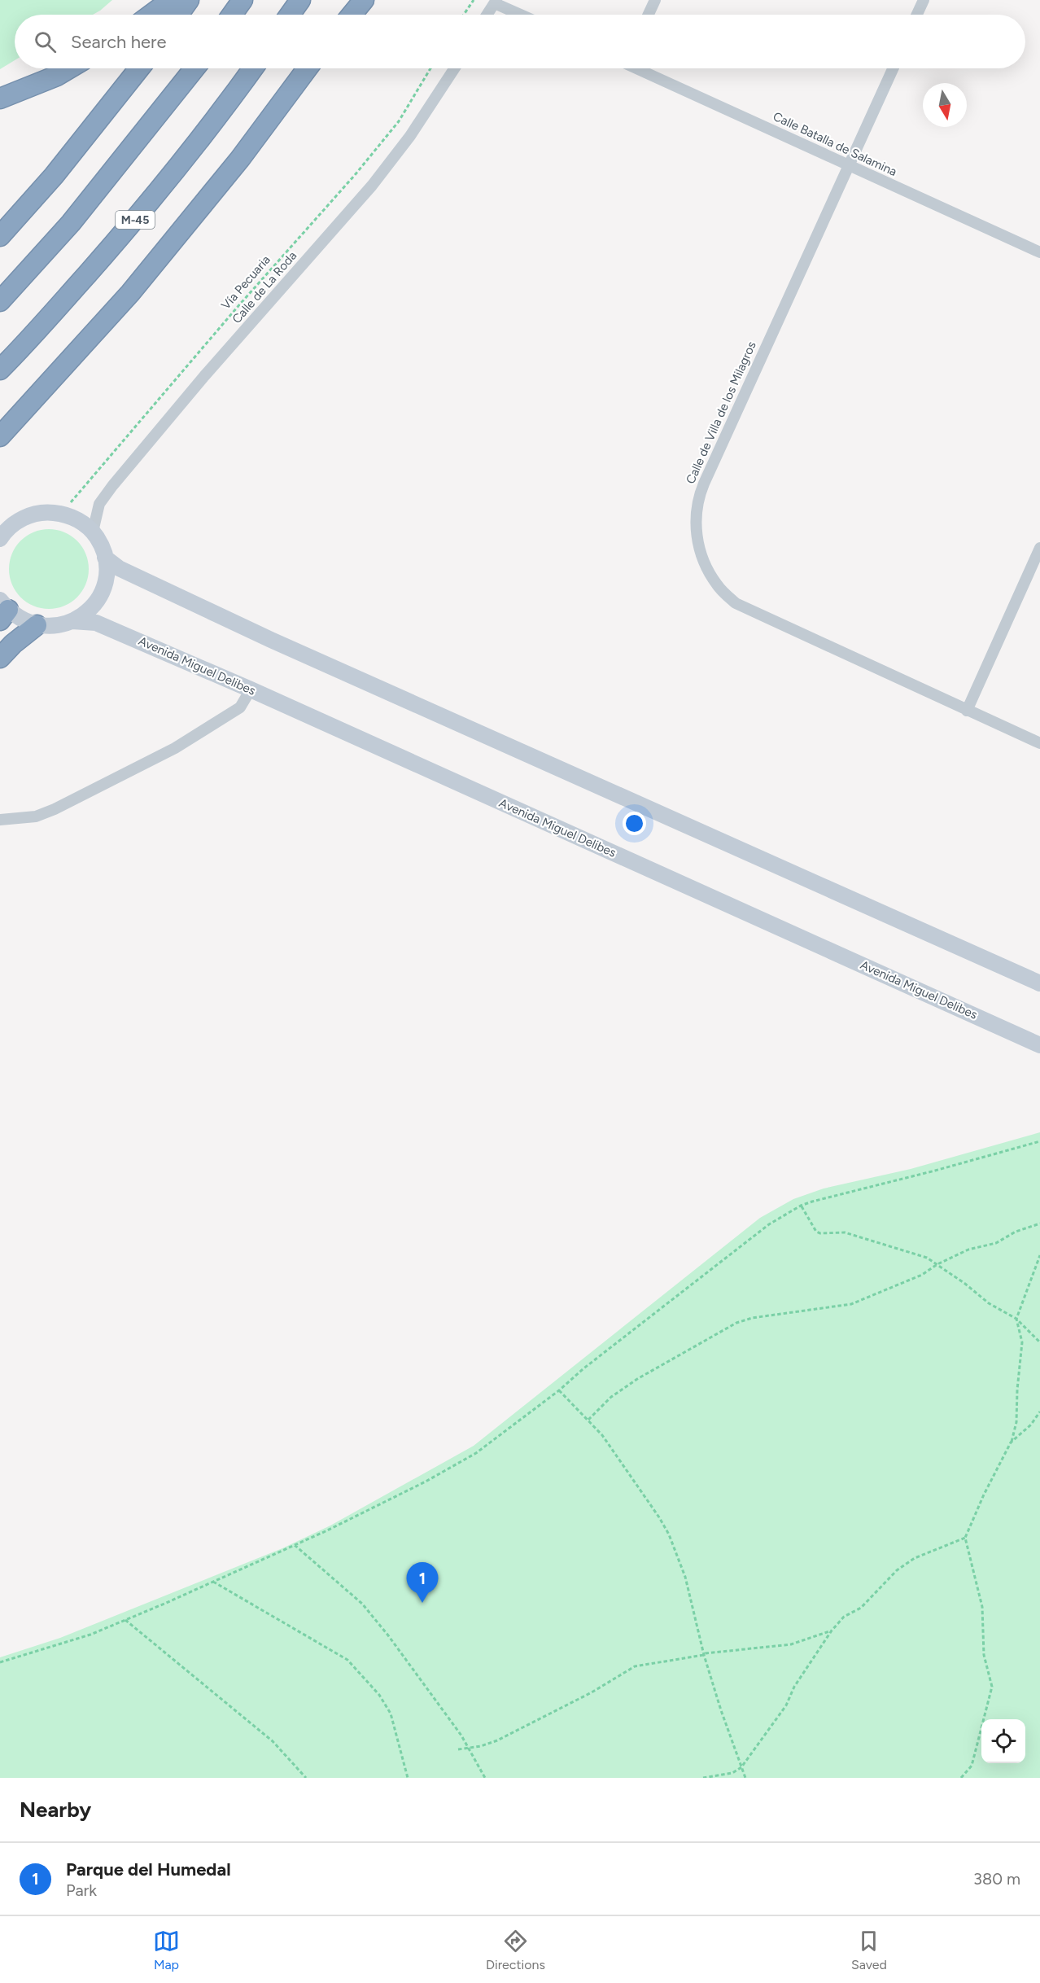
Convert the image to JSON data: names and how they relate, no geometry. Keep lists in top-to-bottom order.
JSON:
{
  "streets": {
    "highway": ["M-45"],
    "main road": ["Avenida Miguel Delibes"],
    "street": ["Calle Batalla de Salamina", "Calle de La Roda", "Calle de Villa de los Milagros"],
    "path": ["Vía Pecuaria"]
  },
  "crossings": [
    ["Calle Batalla de Salamina", "Calle de Villa de los Milagros"]
  ],
  "north": "bottom",
  "page": {
    "search": "Search here",
    "pins": "1",
    "heading": "Nearby",
    "list": [
      {
        "mark": "1",
        "name": "Parque del Humedal",
        "note": "Park",
        "value": "380 m"
      }
    ],
    "nav": ["Map", "Directions", "Saved"]
  }
}
